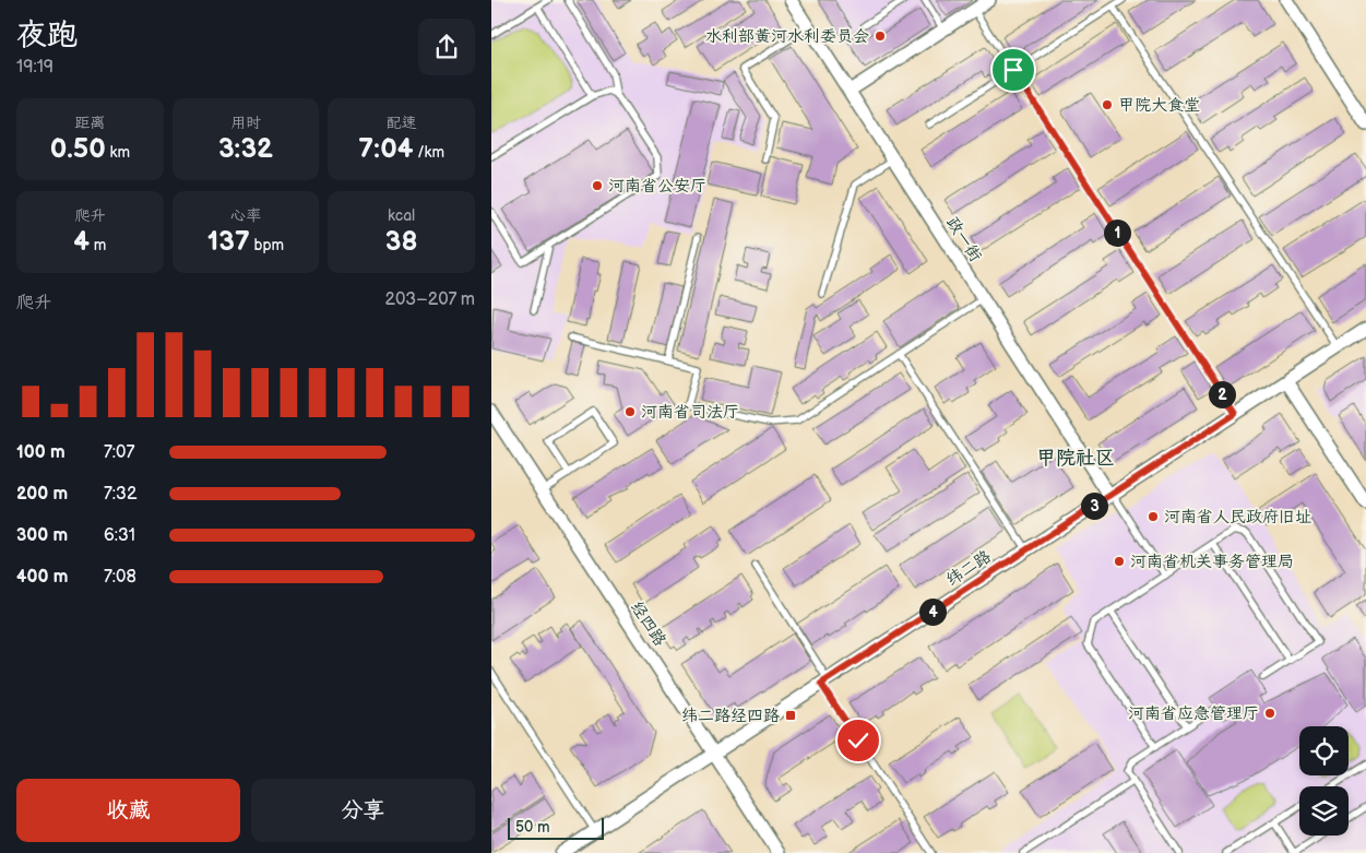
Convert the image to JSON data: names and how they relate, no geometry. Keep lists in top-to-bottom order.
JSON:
{
  "streets": {
    "street": ["政一街", "纬二路", "经四路"]
  },
  "crossings": [
    ["政一街", "纬二路"],
    ["纬二路", "经四路"]
  ],
  "districts": ["甲院社区"],
  "places": {
    "other": [
      "水利部黄河水利委员会",
      "甲院大食堂",
      "河南省公安厅",
      "河南省司法厅",
      "河南省人民政府旧址",
      "河南省机关事务管理局",
      "河南省应急管理厅"
    ],
    "transit": ["纬二路经四路"]
  },
  "scale_bar": "50 m",
  "page": {
    "heading": ["夜跑", "19:19"],
    "stats": [
      ["距离", "0.50 km"],
      ["用时", "3:32"],
      ["配速", "7:04 /km"],
      ["爬升", "4 m"],
      ["心率", "137 bpm"],
      ["kcal", "38"]
    ],
    "pins": [
      "1",
      "2",
      "3",
      "4"
    ],
    "chart": ["爬升", "203–207 m"],
    "list": [
      {
        "name": "100 m",
        "note": "7:07"
      },
      {
        "name": "200 m",
        "note": "7:32"
      },
      {
        "name": "300 m",
        "note": "6:31"
      },
      {
        "name": "400 m",
        "note": "7:08"
      }
    ],
    "buttons": ["收藏", "分享"],
    "scale": "50 m"
  }
}
